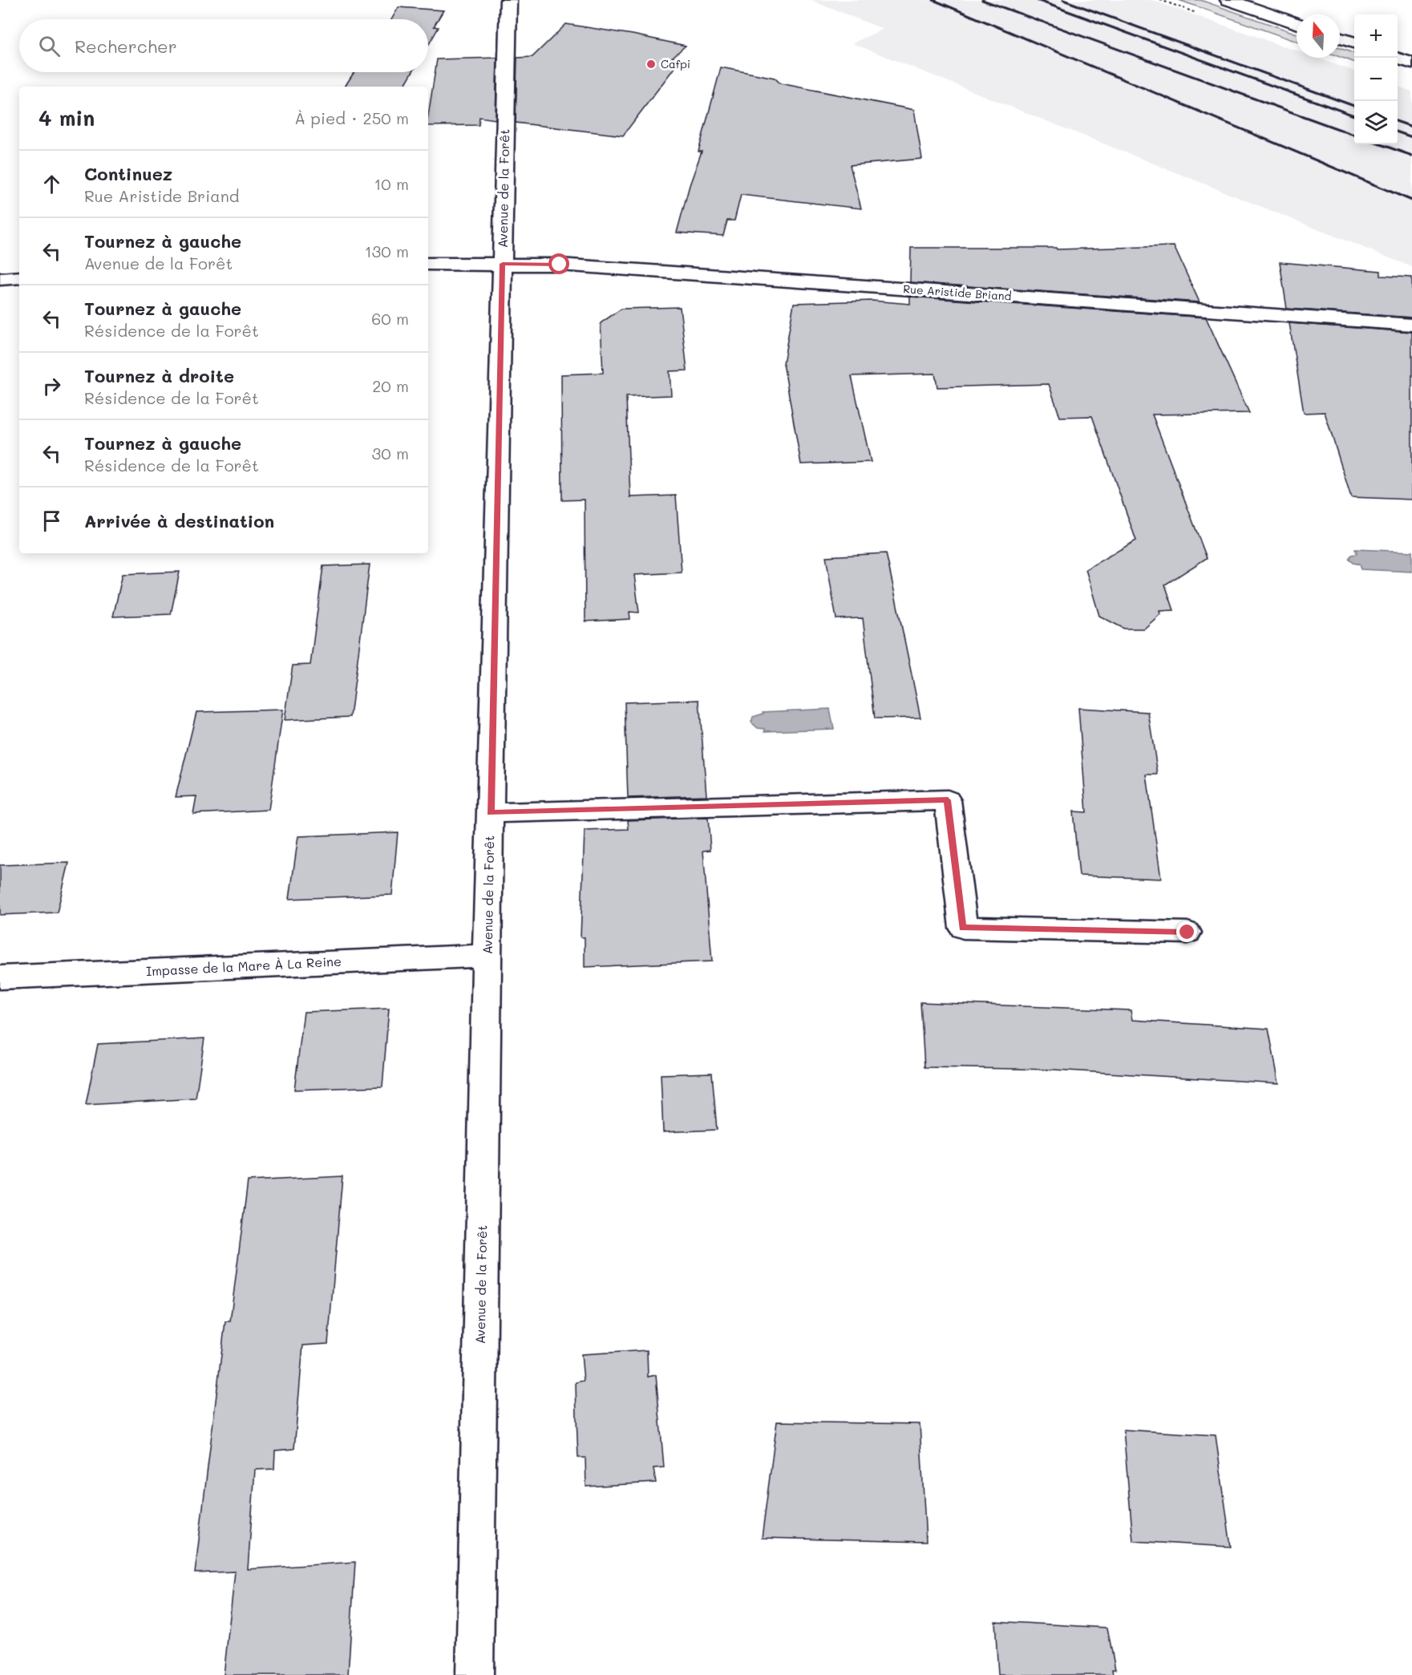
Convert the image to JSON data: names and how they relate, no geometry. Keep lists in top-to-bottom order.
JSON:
{
  "streets": {
    "street": ["Avenue de la Forêt", "Rue Aristide Briand", "Impasse de la Mare À La Reine"]
  },
  "crossings": [
    ["Avenue de la Forêt", "Rue Aristide Briand"],
    ["Avenue de la Forêt", "Impasse de la Mare À La Reine"]
  ],
  "places": ["Cafpi"],
  "north": "top",
  "page": {
    "map_buttons": ["+", "−"],
    "search": "Rechercher",
    "heading": ["4 min", "À pied · 250 m"],
    "list": [
      ["Continuez", "Rue Aristide Briand", "10 m"],
      ["Tournez à gauche", "Avenue de la Forêt", "130 m"],
      ["Tournez à gauche", "Résidence de la Forêt", "60 m"],
      ["Tournez à droite", "Résidence de la Forêt", "20 m"],
      ["Tournez à gauche", "Résidence de la Forêt", "30 m"],
      "Arrivée à destination"
    ]
  }
}
